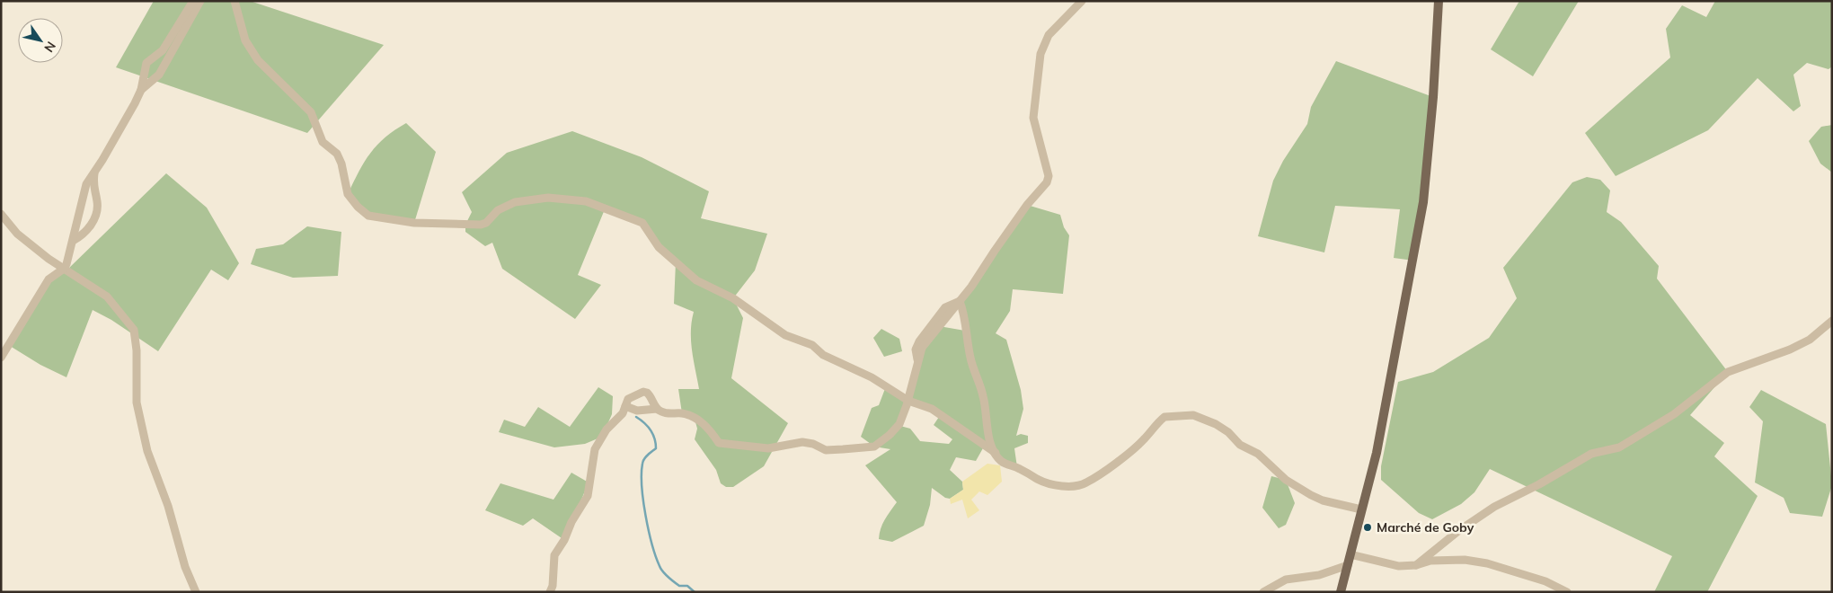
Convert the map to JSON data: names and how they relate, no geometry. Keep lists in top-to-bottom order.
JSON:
{
  "places": ["Marché de Goby"],
  "north": "bottom right"
}
